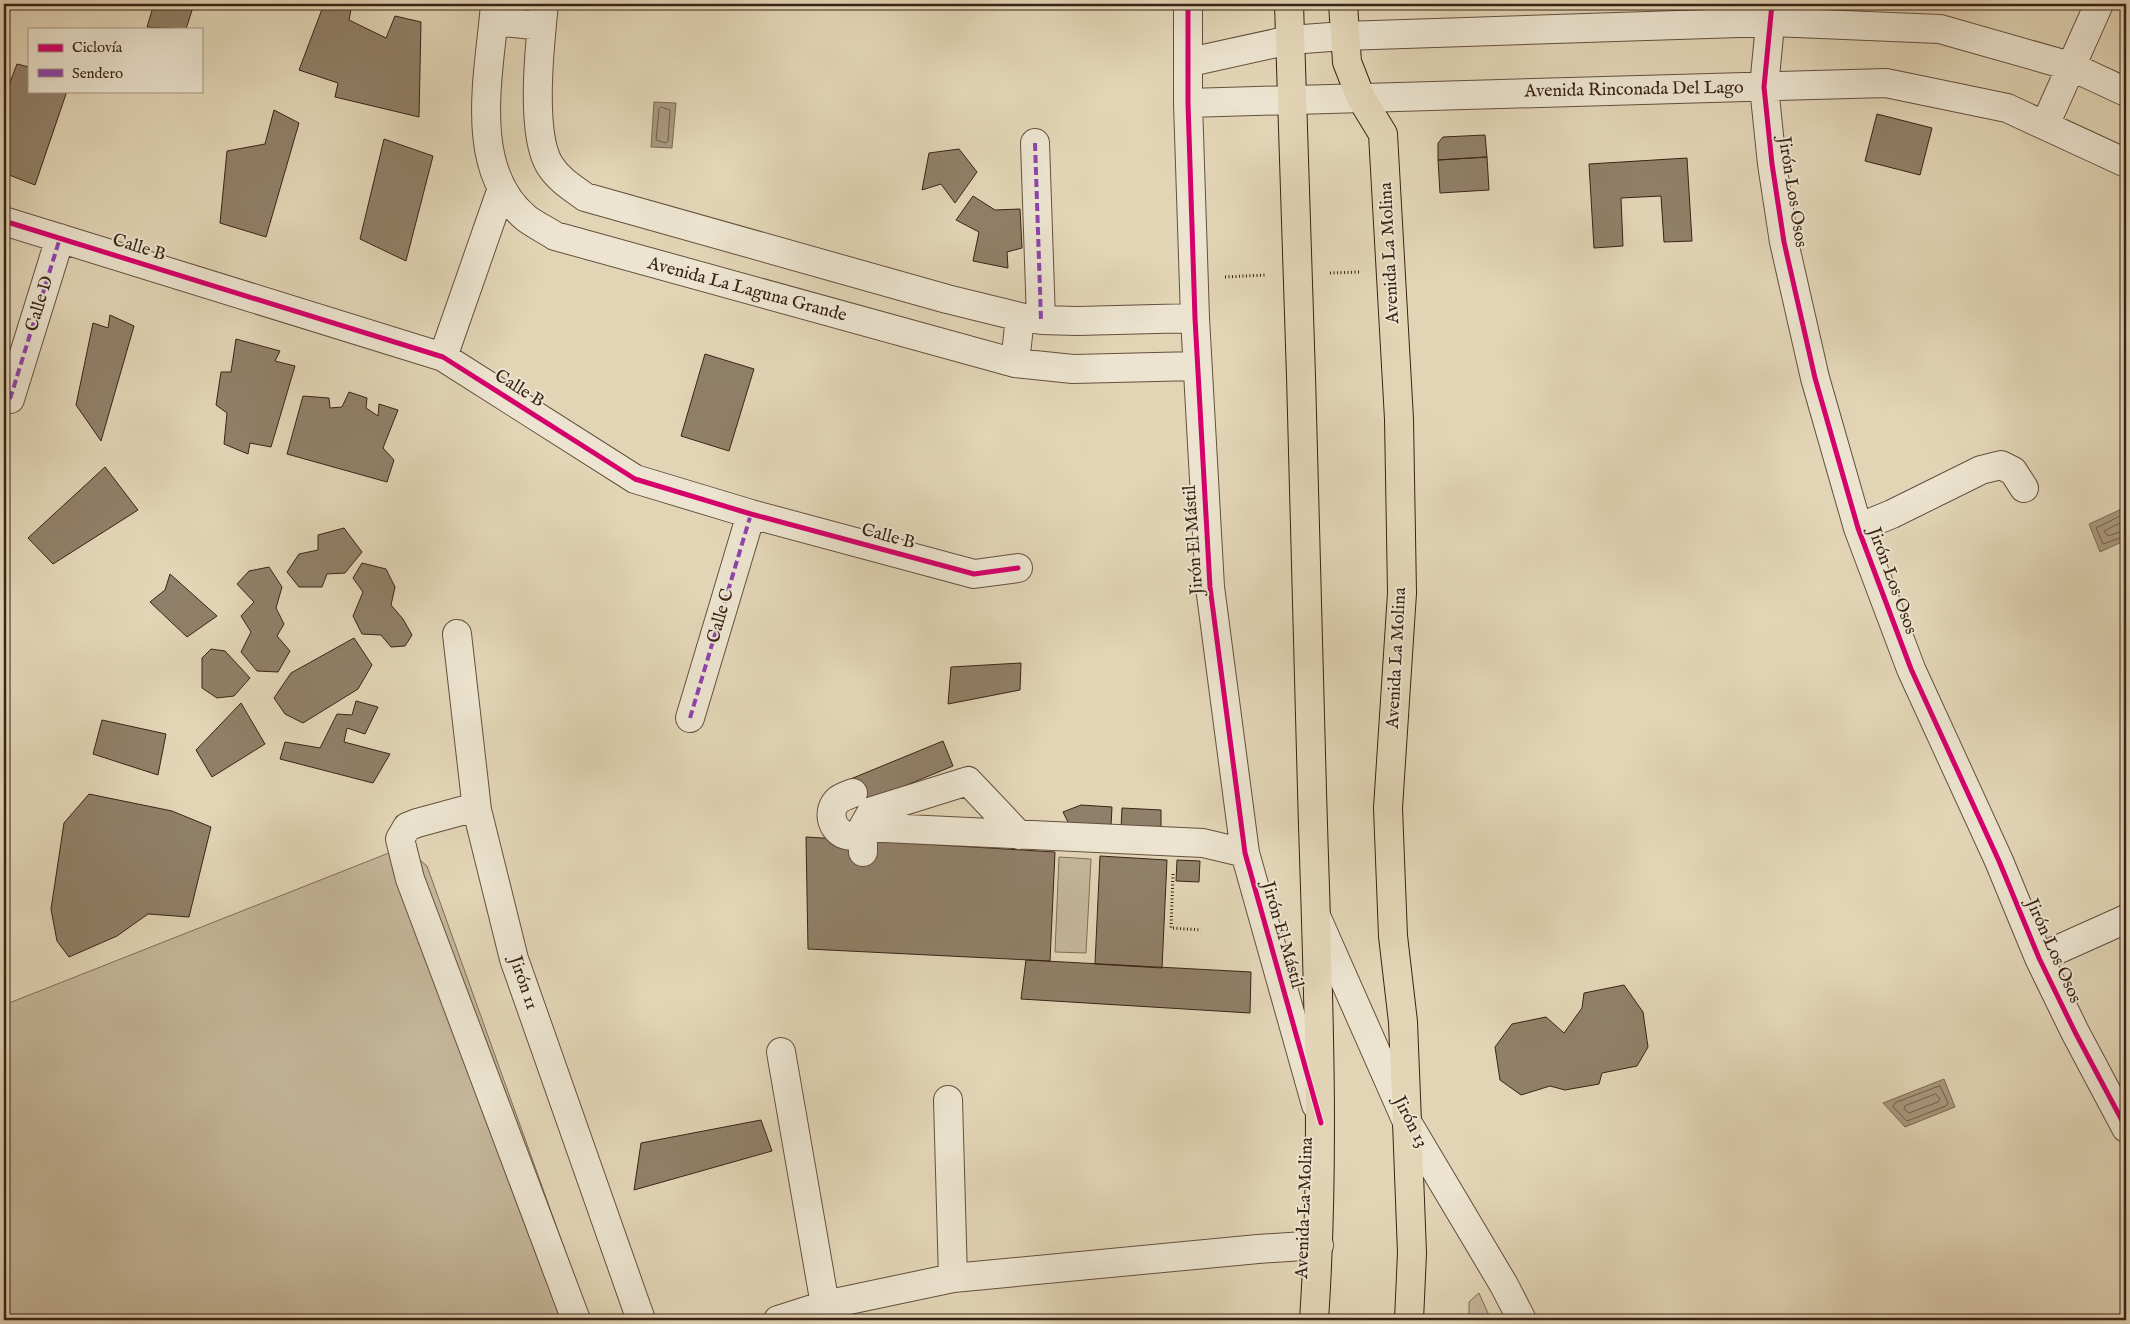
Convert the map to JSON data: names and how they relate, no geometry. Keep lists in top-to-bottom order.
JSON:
{
  "streets": {
    "main road": ["Avenida La Molina"],
    "street": [
      "Avenida Rinconada Del Lago",
      "Jirón Los Osos",
      "Calle B",
      "Avenida La Laguna Grande",
      "Calle D",
      "Jirón El Mástil",
      "Calle C",
      "Jirón 11",
      "Jirón 13"
    ]
  },
  "crossings": [
    ["Avenida Rinconada Del Lago", "Jirón Los Osos"],
    ["Avenida Rinconada Del Lago", "Avenida La Molina"],
    ["Avenida Rinconada Del Lago", "Jirón El Mástil"],
    ["Calle B", "Calle D"],
    ["Calle B", "Calle C"],
    ["Avenida La Molina", "Jirón El Mástil"],
    ["Avenida La Molina", "Jirón 13"],
    ["Avenida La Laguna Grande", "Jirón El Mástil"]
  ],
  "legend": ["Ciclovía", "Sendero"]
}
